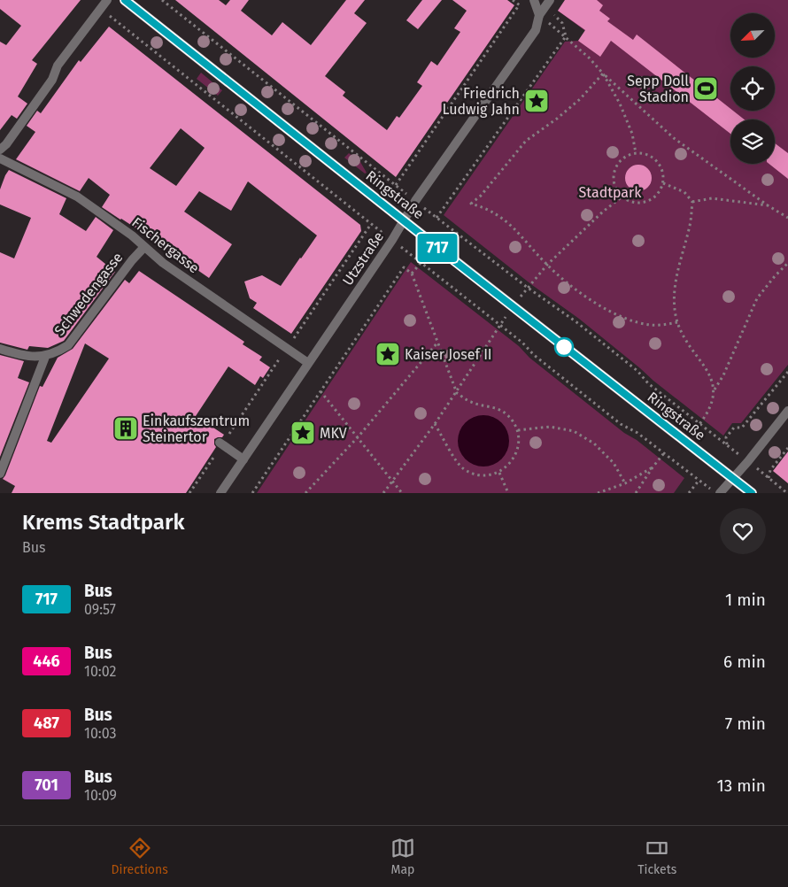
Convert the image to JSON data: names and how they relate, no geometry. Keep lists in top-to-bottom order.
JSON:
{
  "streets": {
    "main road": ["Ringstraße"],
    "street": ["Fischergasse", "Utzstraße", "Schwedengasse"]
  },
  "crossings": [
    ["Ringstraße", "Utzstraße"],
    ["Fischergasse", "Utzstraße"],
    ["Fischergasse", "Schwedengasse"]
  ],
  "parks": ["Stadtpark"],
  "places": {
    "sports": ["Sepp Doll Stadion"],
    "place": ["Friedrich Ludwig Jahn", "Kaiser Josef II", "MKV"],
    "building": ["Einkaufszentrum Steinertor"]
  },
  "lines": ["bus line 717"],
  "north": "bottom left",
  "page": {
    "on_map": "717",
    "heading": ["Krems Stadtpark", "Bus"],
    "list": [
      {
        "mark": "717",
        "name": "Bus",
        "note": "09:57",
        "value": "1 min"
      },
      {
        "mark": "446",
        "name": "Bus",
        "note": "10:02",
        "value": "6 min"
      },
      {
        "mark": "487",
        "name": "Bus",
        "note": "10:03",
        "value": "7 min"
      },
      {
        "mark": "701",
        "name": "Bus",
        "note": "10:09",
        "value": "13 min"
      }
    ],
    "tabs": ["Directions", "Map", "Tickets"]
  }
}
